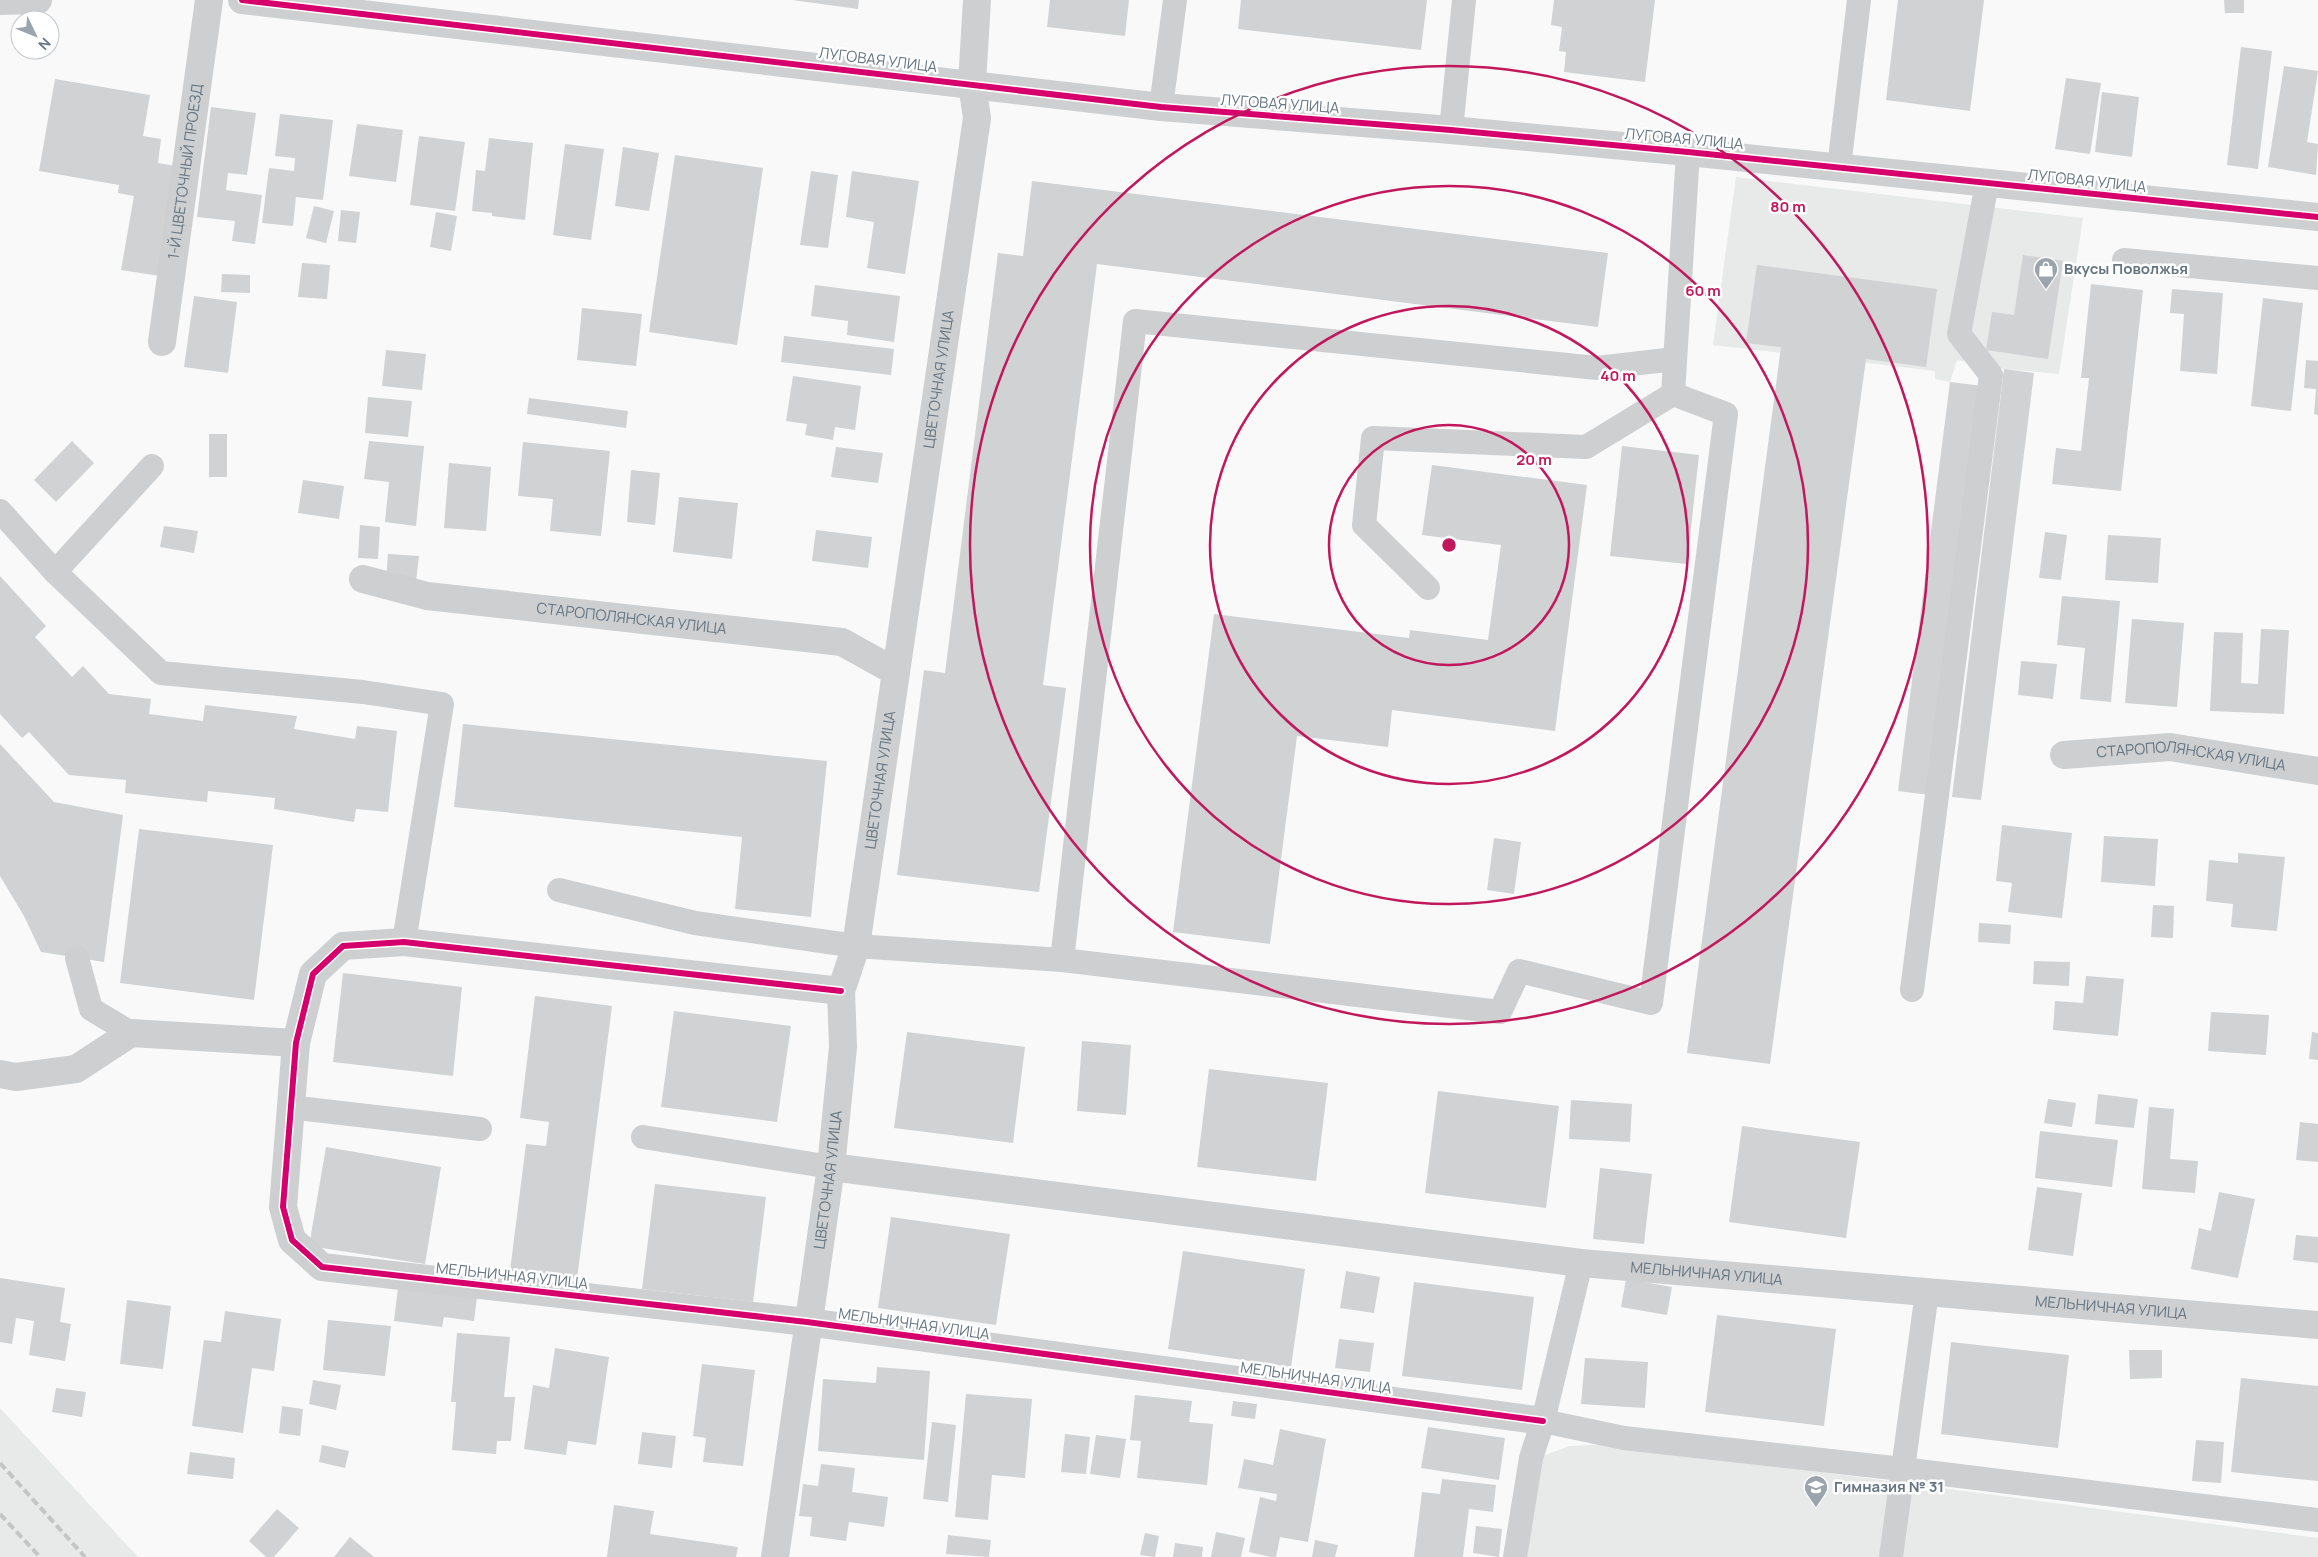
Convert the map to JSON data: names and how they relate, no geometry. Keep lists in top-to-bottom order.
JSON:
{
  "streets": {
    "street": [
      "ЛУГОВАЯ УЛИЦА",
      "1-Й ЦВЕТОЧНЫЙ ПРОЕЗД",
      "ЦВЕТОЧНАЯ УЛИЦА",
      "СТАРОПОЛЯНСКАЯ УЛИЦА",
      "МЕЛЬНИЧНАЯ УЛИЦА"
    ]
  },
  "crossings": [
    ["ЛУГОВАЯ УЛИЦА", "ЦВЕТОЧНАЯ УЛИЦА"],
    ["ЦВЕТОЧНАЯ УЛИЦА", "СТАРОПОЛЯНСКАЯ УЛИЦА"],
    ["ЦВЕТОЧНАЯ УЛИЦА", "МЕЛЬНИЧНАЯ УЛИЦА"]
  ],
  "places": {
    "shop": ["Вкусы Поволжья"],
    "school or university": ["Гимназия № 31"]
  },
  "north": "bottom right",
  "rings": [
    "80 m",
    "60 m",
    "40 m",
    "20 m"
  ]
}
